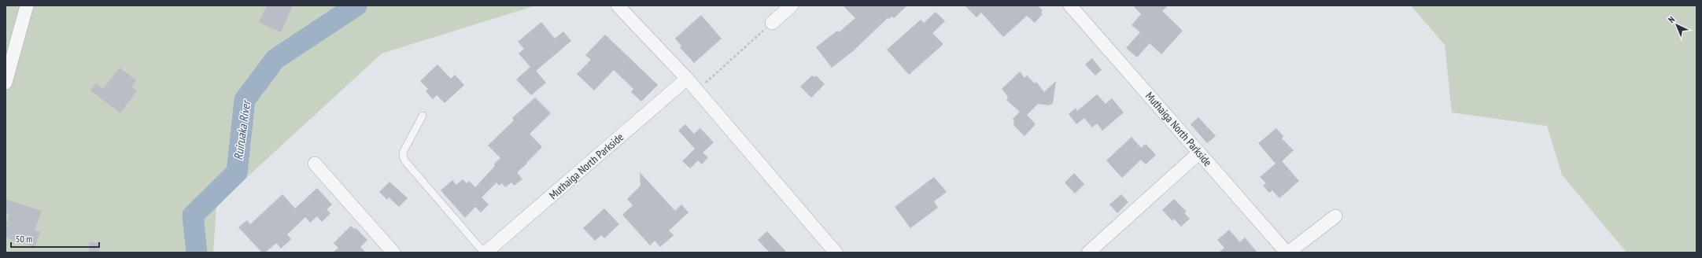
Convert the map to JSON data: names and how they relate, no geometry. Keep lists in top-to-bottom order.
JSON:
{
  "streets": {
    "street": ["Muthaiga North Parkside"]
  },
  "water": ["Ruiruaka River"],
  "scale_bar": "50 m",
  "north": "top left"
}
